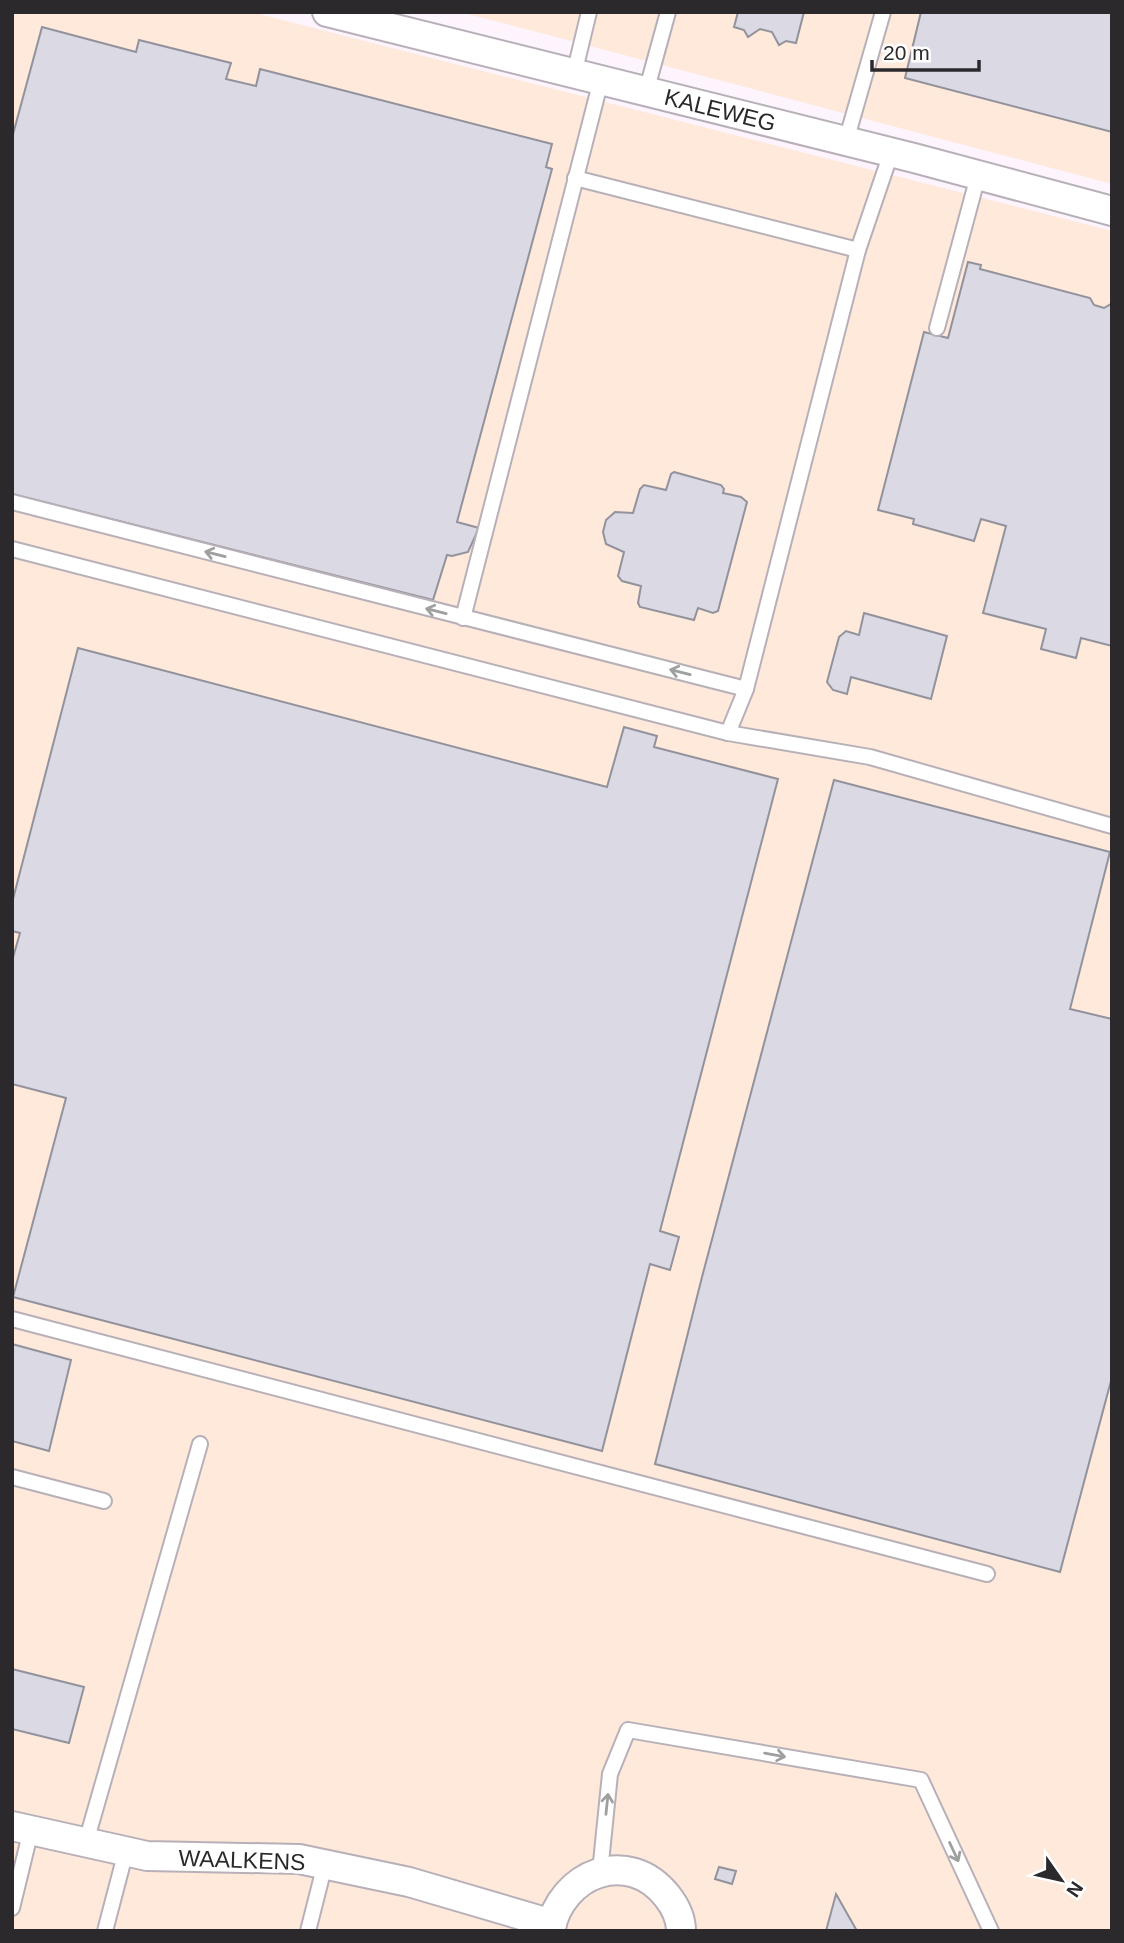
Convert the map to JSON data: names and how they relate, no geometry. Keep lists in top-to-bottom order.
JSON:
{
  "streets": {
    "street": ["KALEWEG", "WAALKENS"]
  },
  "scale_bar": "20 m",
  "north": "bottom right"
}
